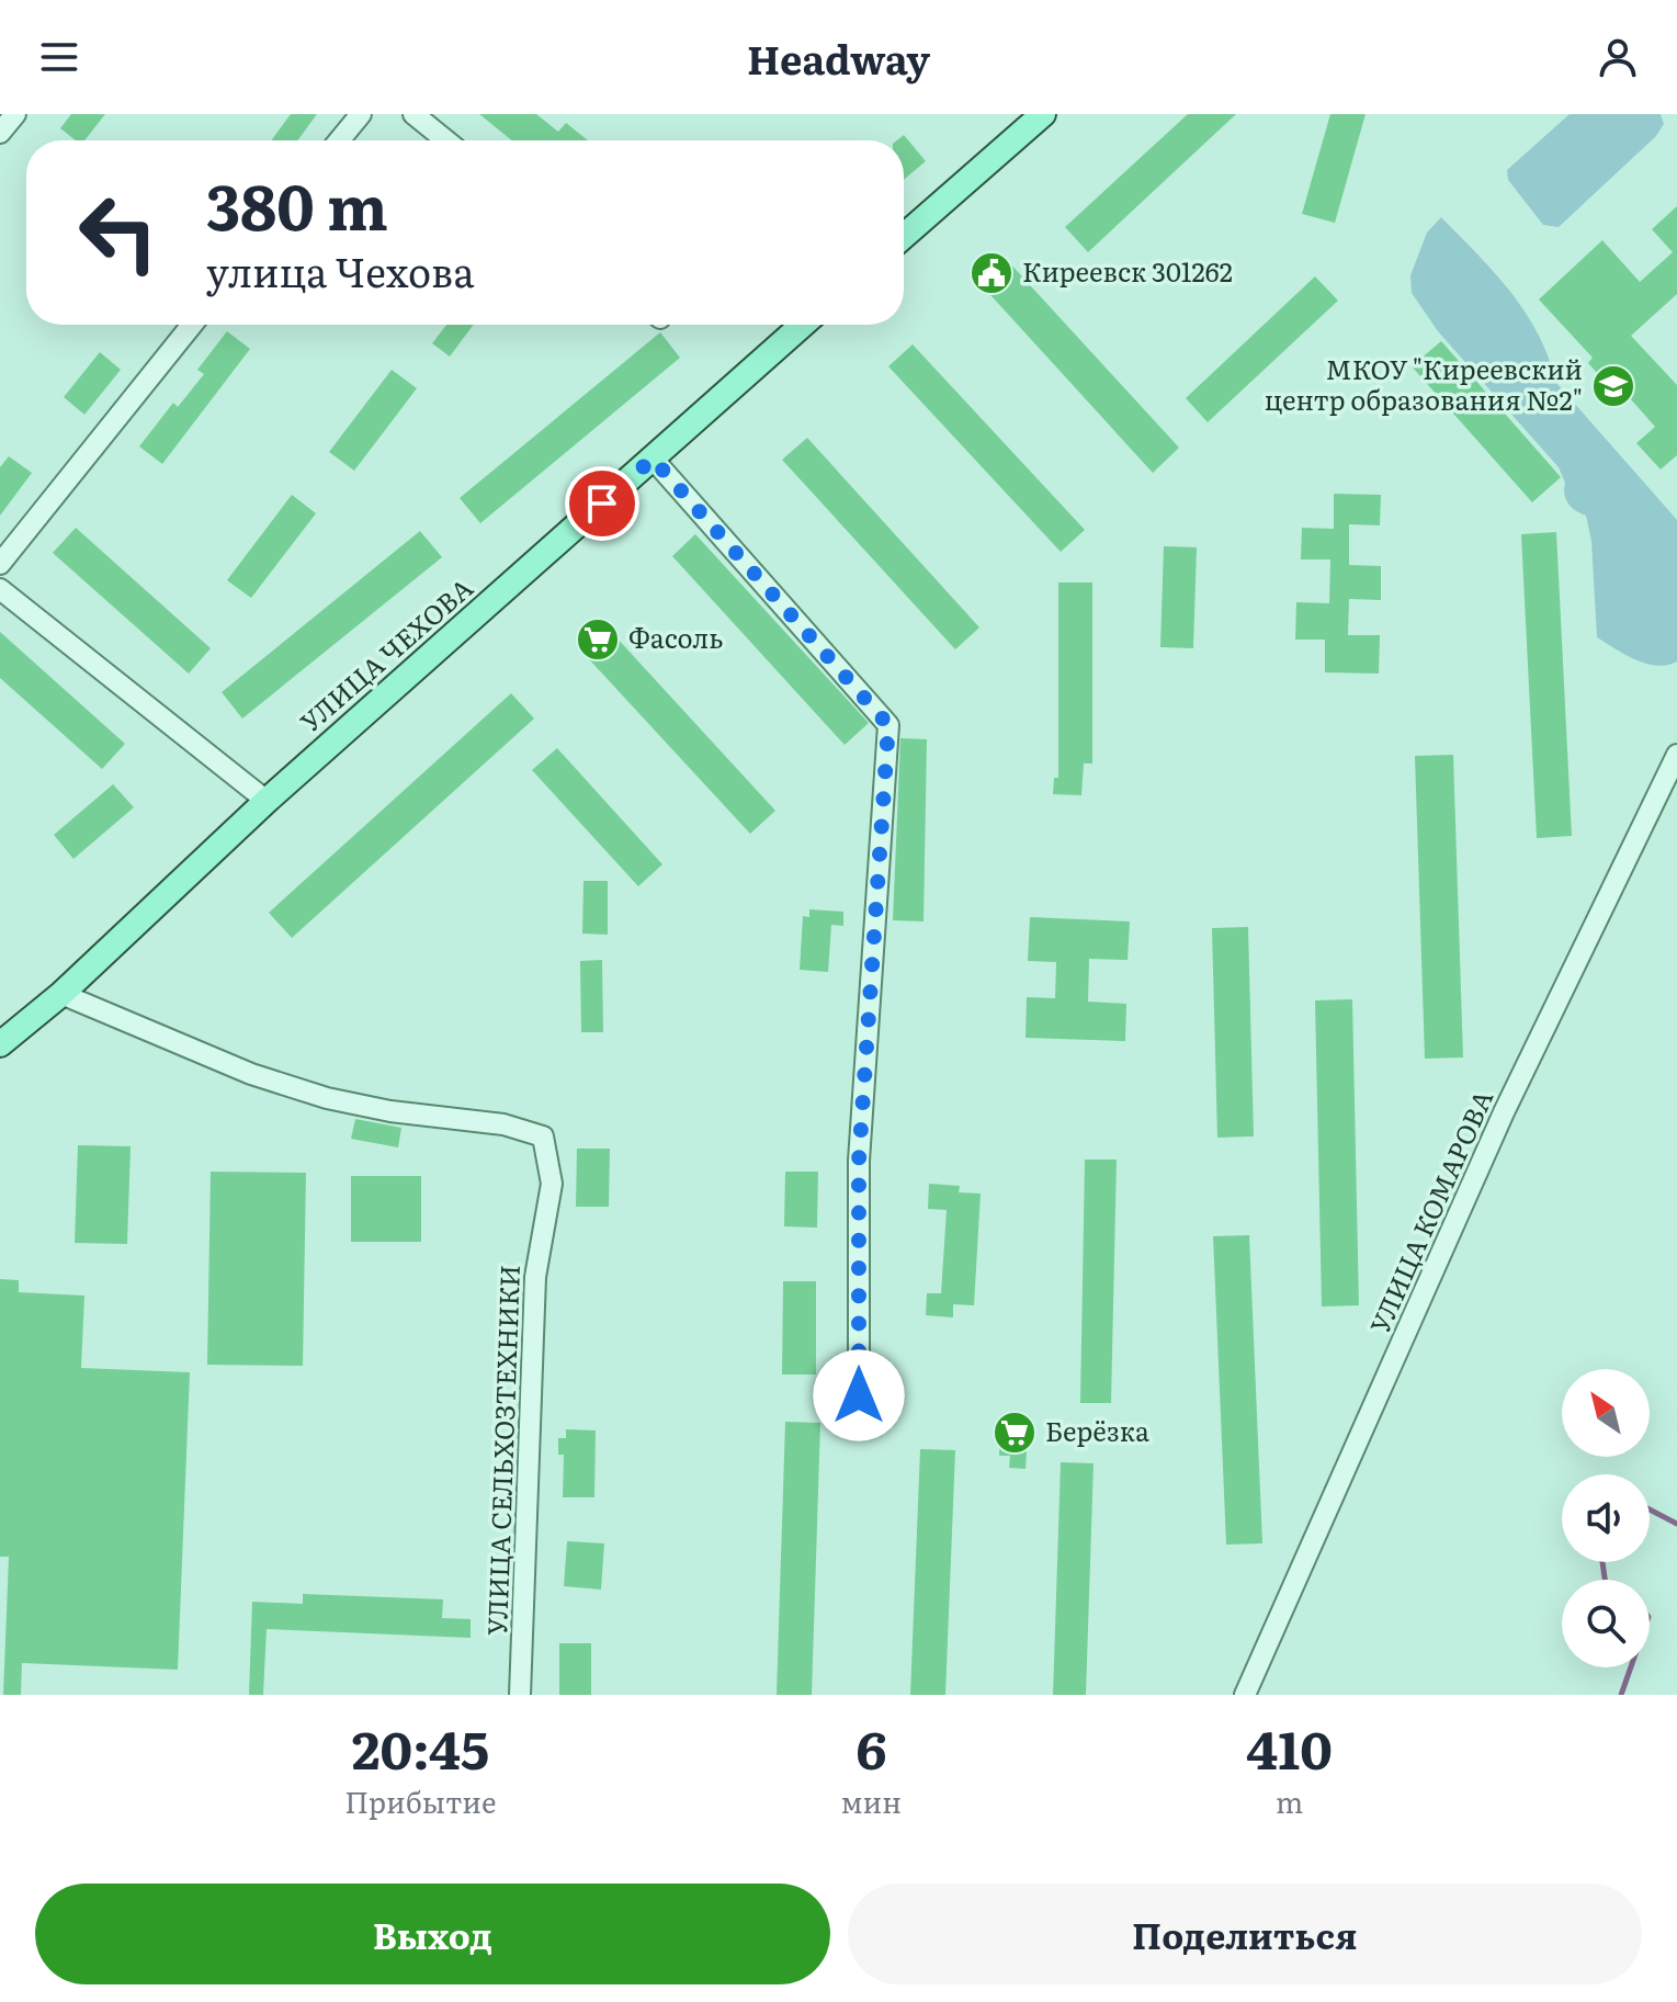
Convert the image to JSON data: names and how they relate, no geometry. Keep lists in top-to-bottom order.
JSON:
{
  "streets": {
    "main road": ["УЛИЦА ЧЕХОВА"],
    "street": ["УЛИЦА КОМАРОВА", "УЛИЦА СЕЛЬХОЗТЕХНИКИ"]
  },
  "crossings": [
    ["УЛИЦА ЧЕХОВА", "УЛИЦА СЕЛЬХОЗТЕХНИКИ"]
  ],
  "places": {
    "public building": ["Киреевск 301262"],
    "school or university": ["МКОУ \"Киреевский центр образования №2\""],
    "supermarket": ["Фасоль", "Берёзка"]
  },
  "north": "top left",
  "page": {
    "header": "Headway",
    "turn": ["380 m", "улица Чехова"],
    "eta": [
      "20:45",
      "Прибытие",
      "6",
      "мин",
      "410",
      "m"
    ],
    "buttons": ["Выход", "Поделиться"]
  }
}
